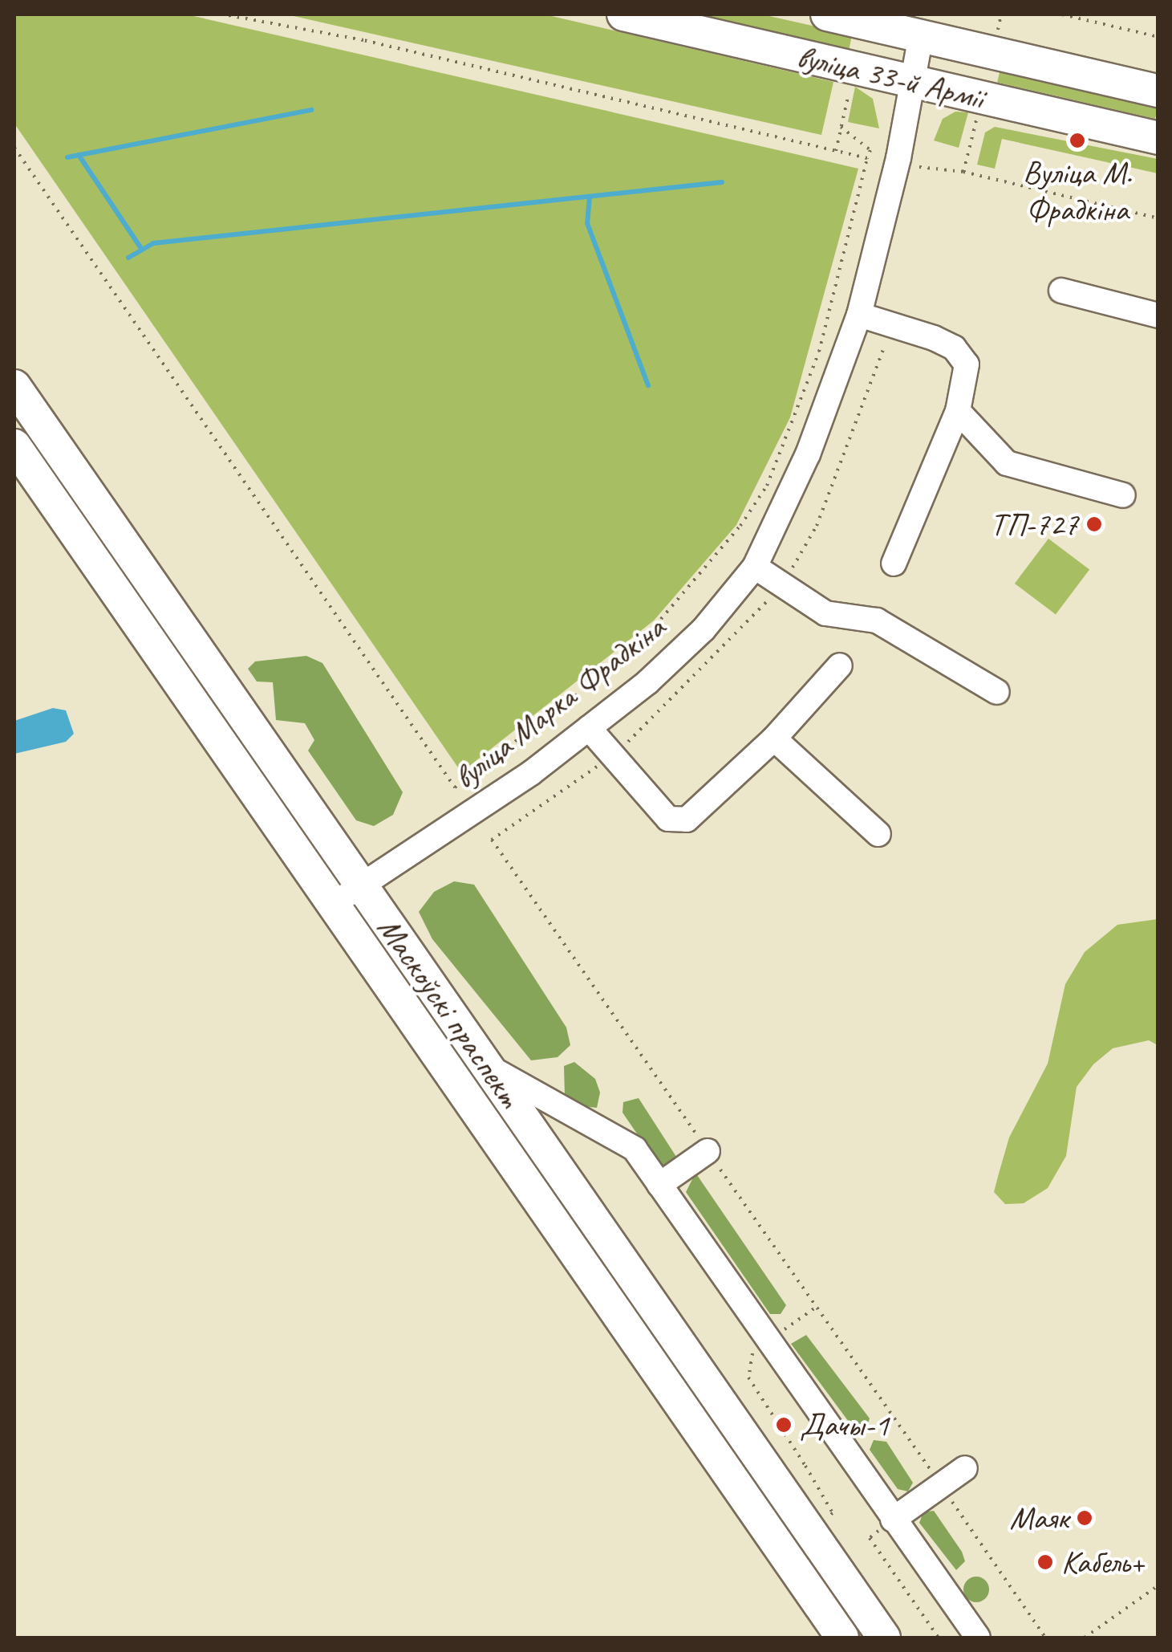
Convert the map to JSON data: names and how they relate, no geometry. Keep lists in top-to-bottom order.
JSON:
{
  "streets": {
    "main road": ["вуліца 33-й Арміі", "Маскоўскі праспект"],
    "street": ["вуліца Марка Фрадкіна"]
  },
  "crossings": [
    ["вуліца 33-й Арміі", "вуліца Марка Фрадкіна"],
    ["вуліца Марка Фрадкіна", "Маскоўскі праспект"]
  ],
  "places": [
    "Вуліца М. Фрадкіна",
    "ТП-727",
    "Дачы-1",
    "Маяк",
    "Кабель+"
  ]
}
